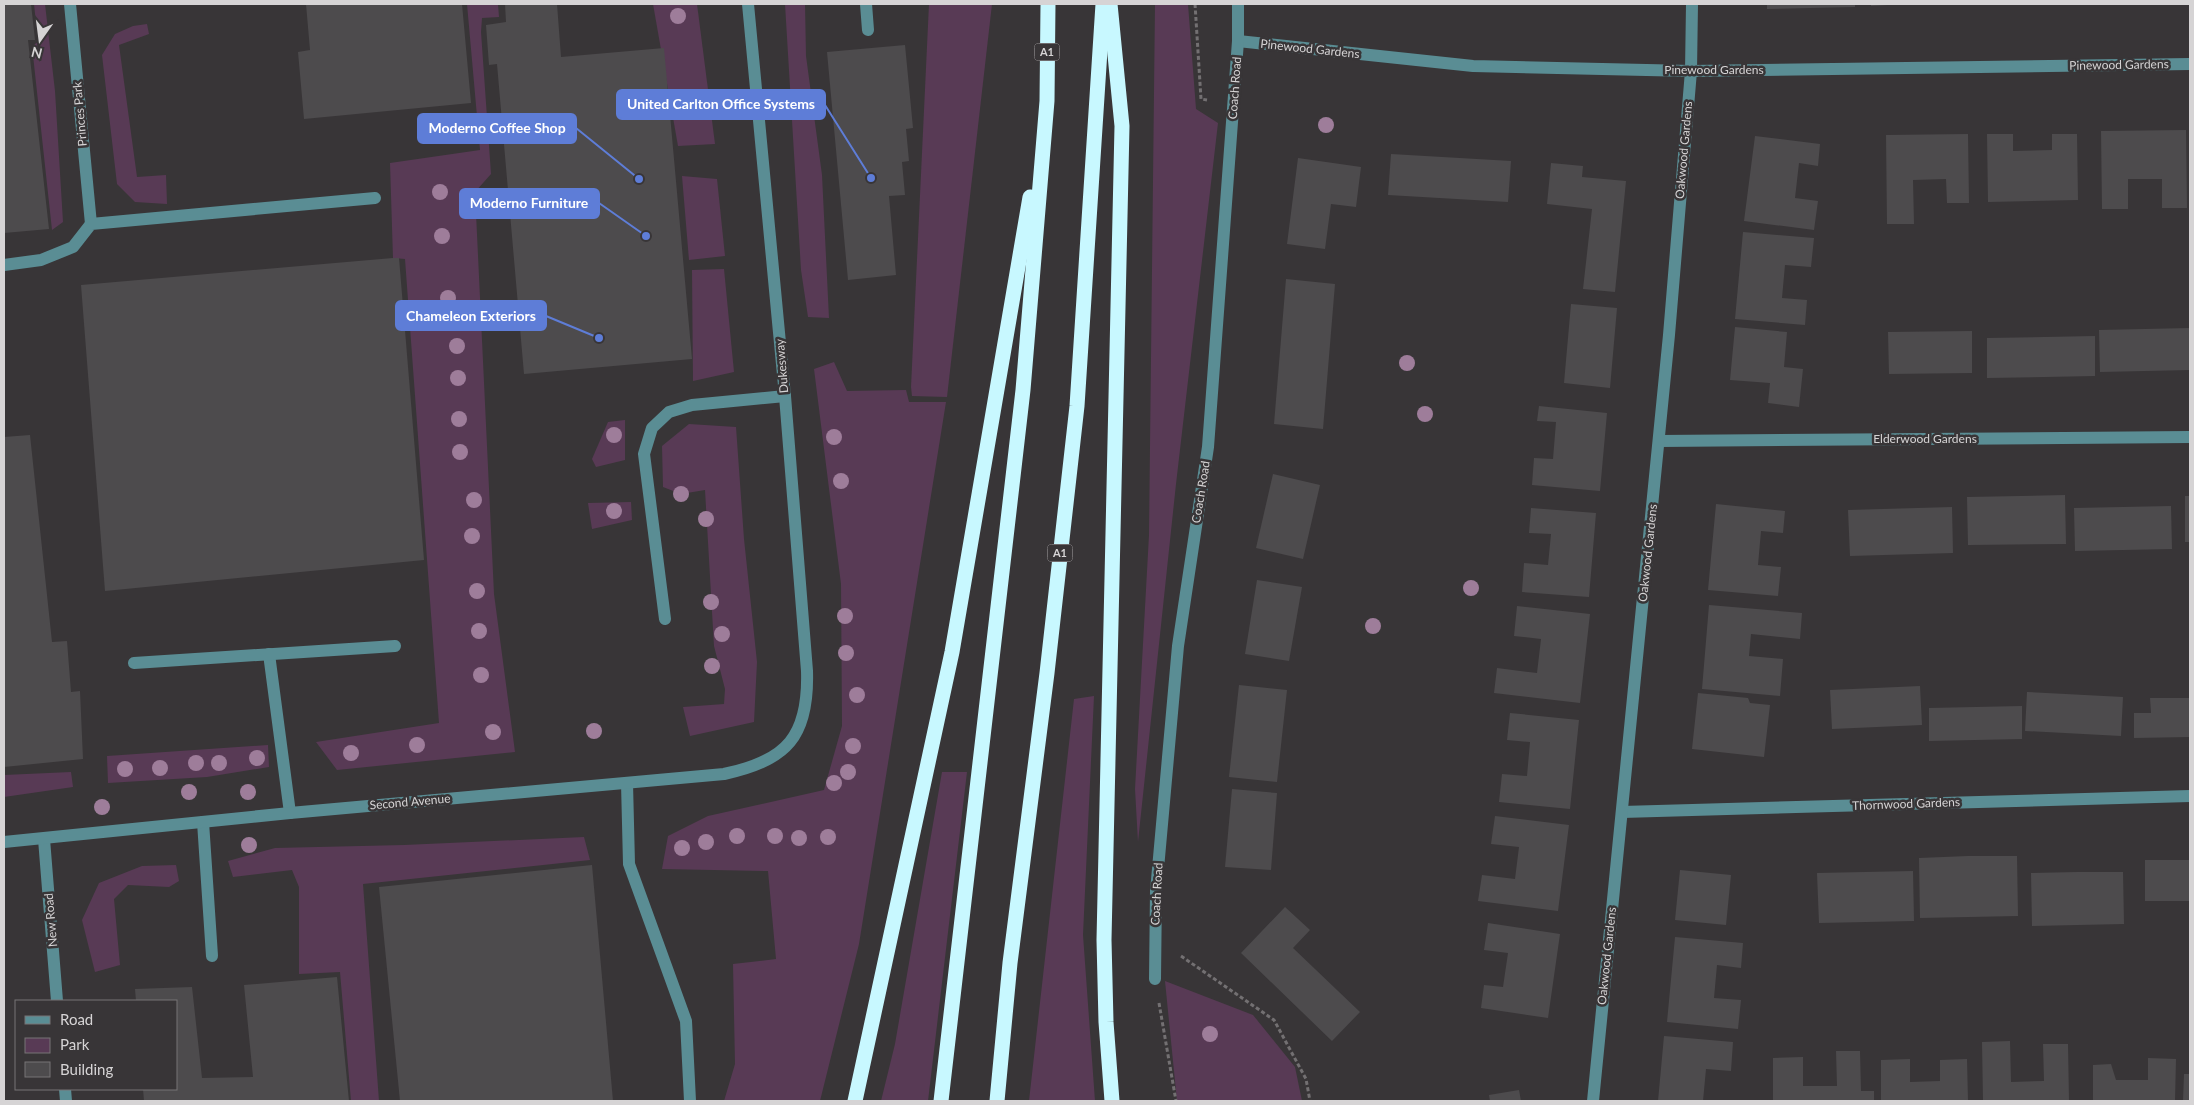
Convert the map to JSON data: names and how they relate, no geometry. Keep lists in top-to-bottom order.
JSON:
{
  "streets": {
    "highway": ["A1"],
    "street": [
      "Pinewood Gardens",
      "Coach Road",
      "Princes Park",
      "Oakwood Gardens",
      "Dukesway",
      "Elderwood Gardens",
      "Second Avenue",
      "Thornwood Gardens",
      "New Road"
    ]
  },
  "crossings": [
    ["Pinewood Gardens", "Coach Road"],
    ["Pinewood Gardens", "Oakwood Gardens"],
    ["Oakwood Gardens", "Elderwood Gardens"],
    ["Oakwood Gardens", "Thornwood Gardens"],
    ["Dukesway", "Second Avenue"],
    ["Second Avenue", "New Road"]
  ],
  "places": [
    "United Carlton Office Systems",
    "Moderno Coffee Shop",
    "Moderno Furniture",
    "Chameleon Exteriors"
  ],
  "legend": ["Road", "Park", "Building"],
  "north": "bottom"
}
